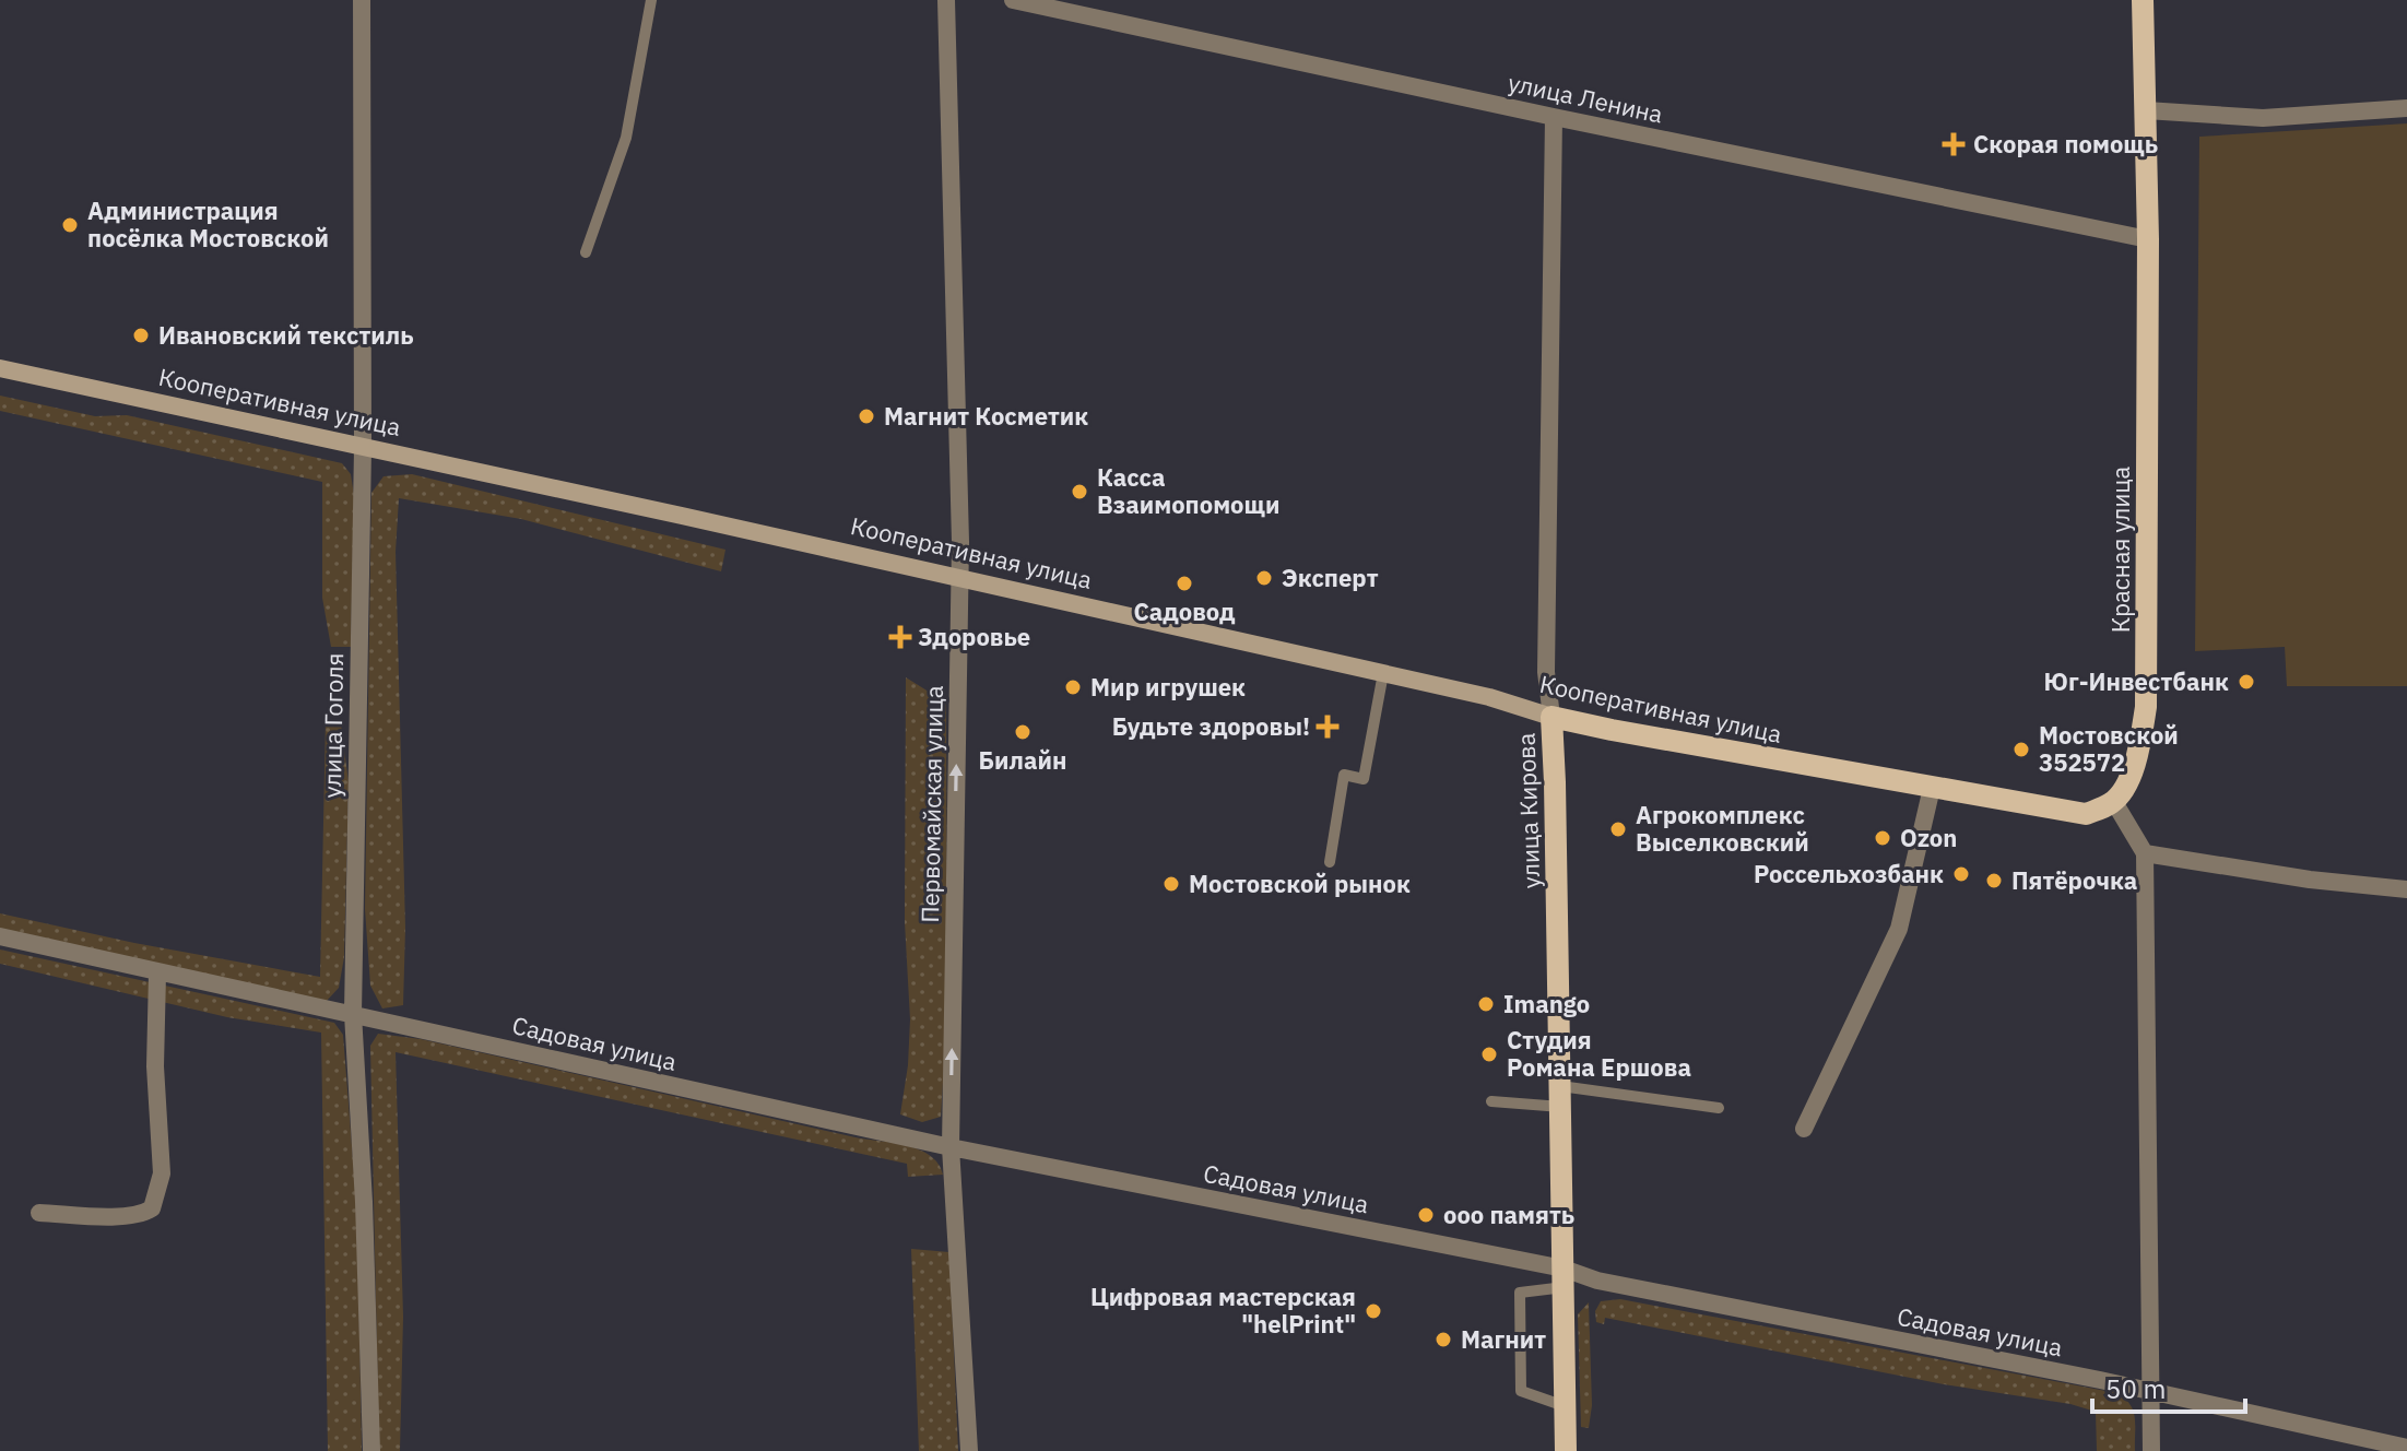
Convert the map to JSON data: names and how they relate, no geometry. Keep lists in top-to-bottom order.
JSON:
{
  "streets": {
    "main road": ["Кооперативная улица", "Красная улица", "улица Кирова"],
    "street": [
      "улица Ленина",
      "улица Гоголя",
      "Первомайская улица",
      "Садовая улица"
    ]
  },
  "crossings": [
    ["улица Ленина", "Красная улица"],
    ["улица Ленина", "улица Кирова"],
    ["Кооперативная улица", "Красная улица"],
    ["Кооперативная улица", "улица Гоголя"],
    ["Кооперативная улица", "Первомайская улица"],
    ["Кооперативная улица", "улица Кирова"],
    ["улица Гоголя", "Садовая улица"],
    ["Первомайская улица", "Садовая улица"],
    ["улица Кирова", "Садовая улица"]
  ],
  "one_way": ["Первомайская улица"],
  "places": {
    "health": ["Скорая помощь", "Здоровье", "Будьте здоровы!"],
    "other": [
      "Администрация посёлка Мостовской",
      "Ивановский текстиль",
      "Магнит Косметик",
      "Касса Взаимопомощи",
      "Эксперт",
      "Садовод",
      "Юг-Инвестбанк",
      "Мир игрушек",
      "Билайн",
      "Мостовской 352572",
      "Агрокомплекс Выселковский",
      "Ozon",
      "Россельхозбанк",
      "Пятёрочка",
      "Мостовской рынок",
      "Imango",
      "Студия Романа Ершова",
      "ооо память",
      "Цифровая мастерская \"helPrint\"",
      "Магнит"
    ]
  },
  "scale_bar": "50 m"
}
